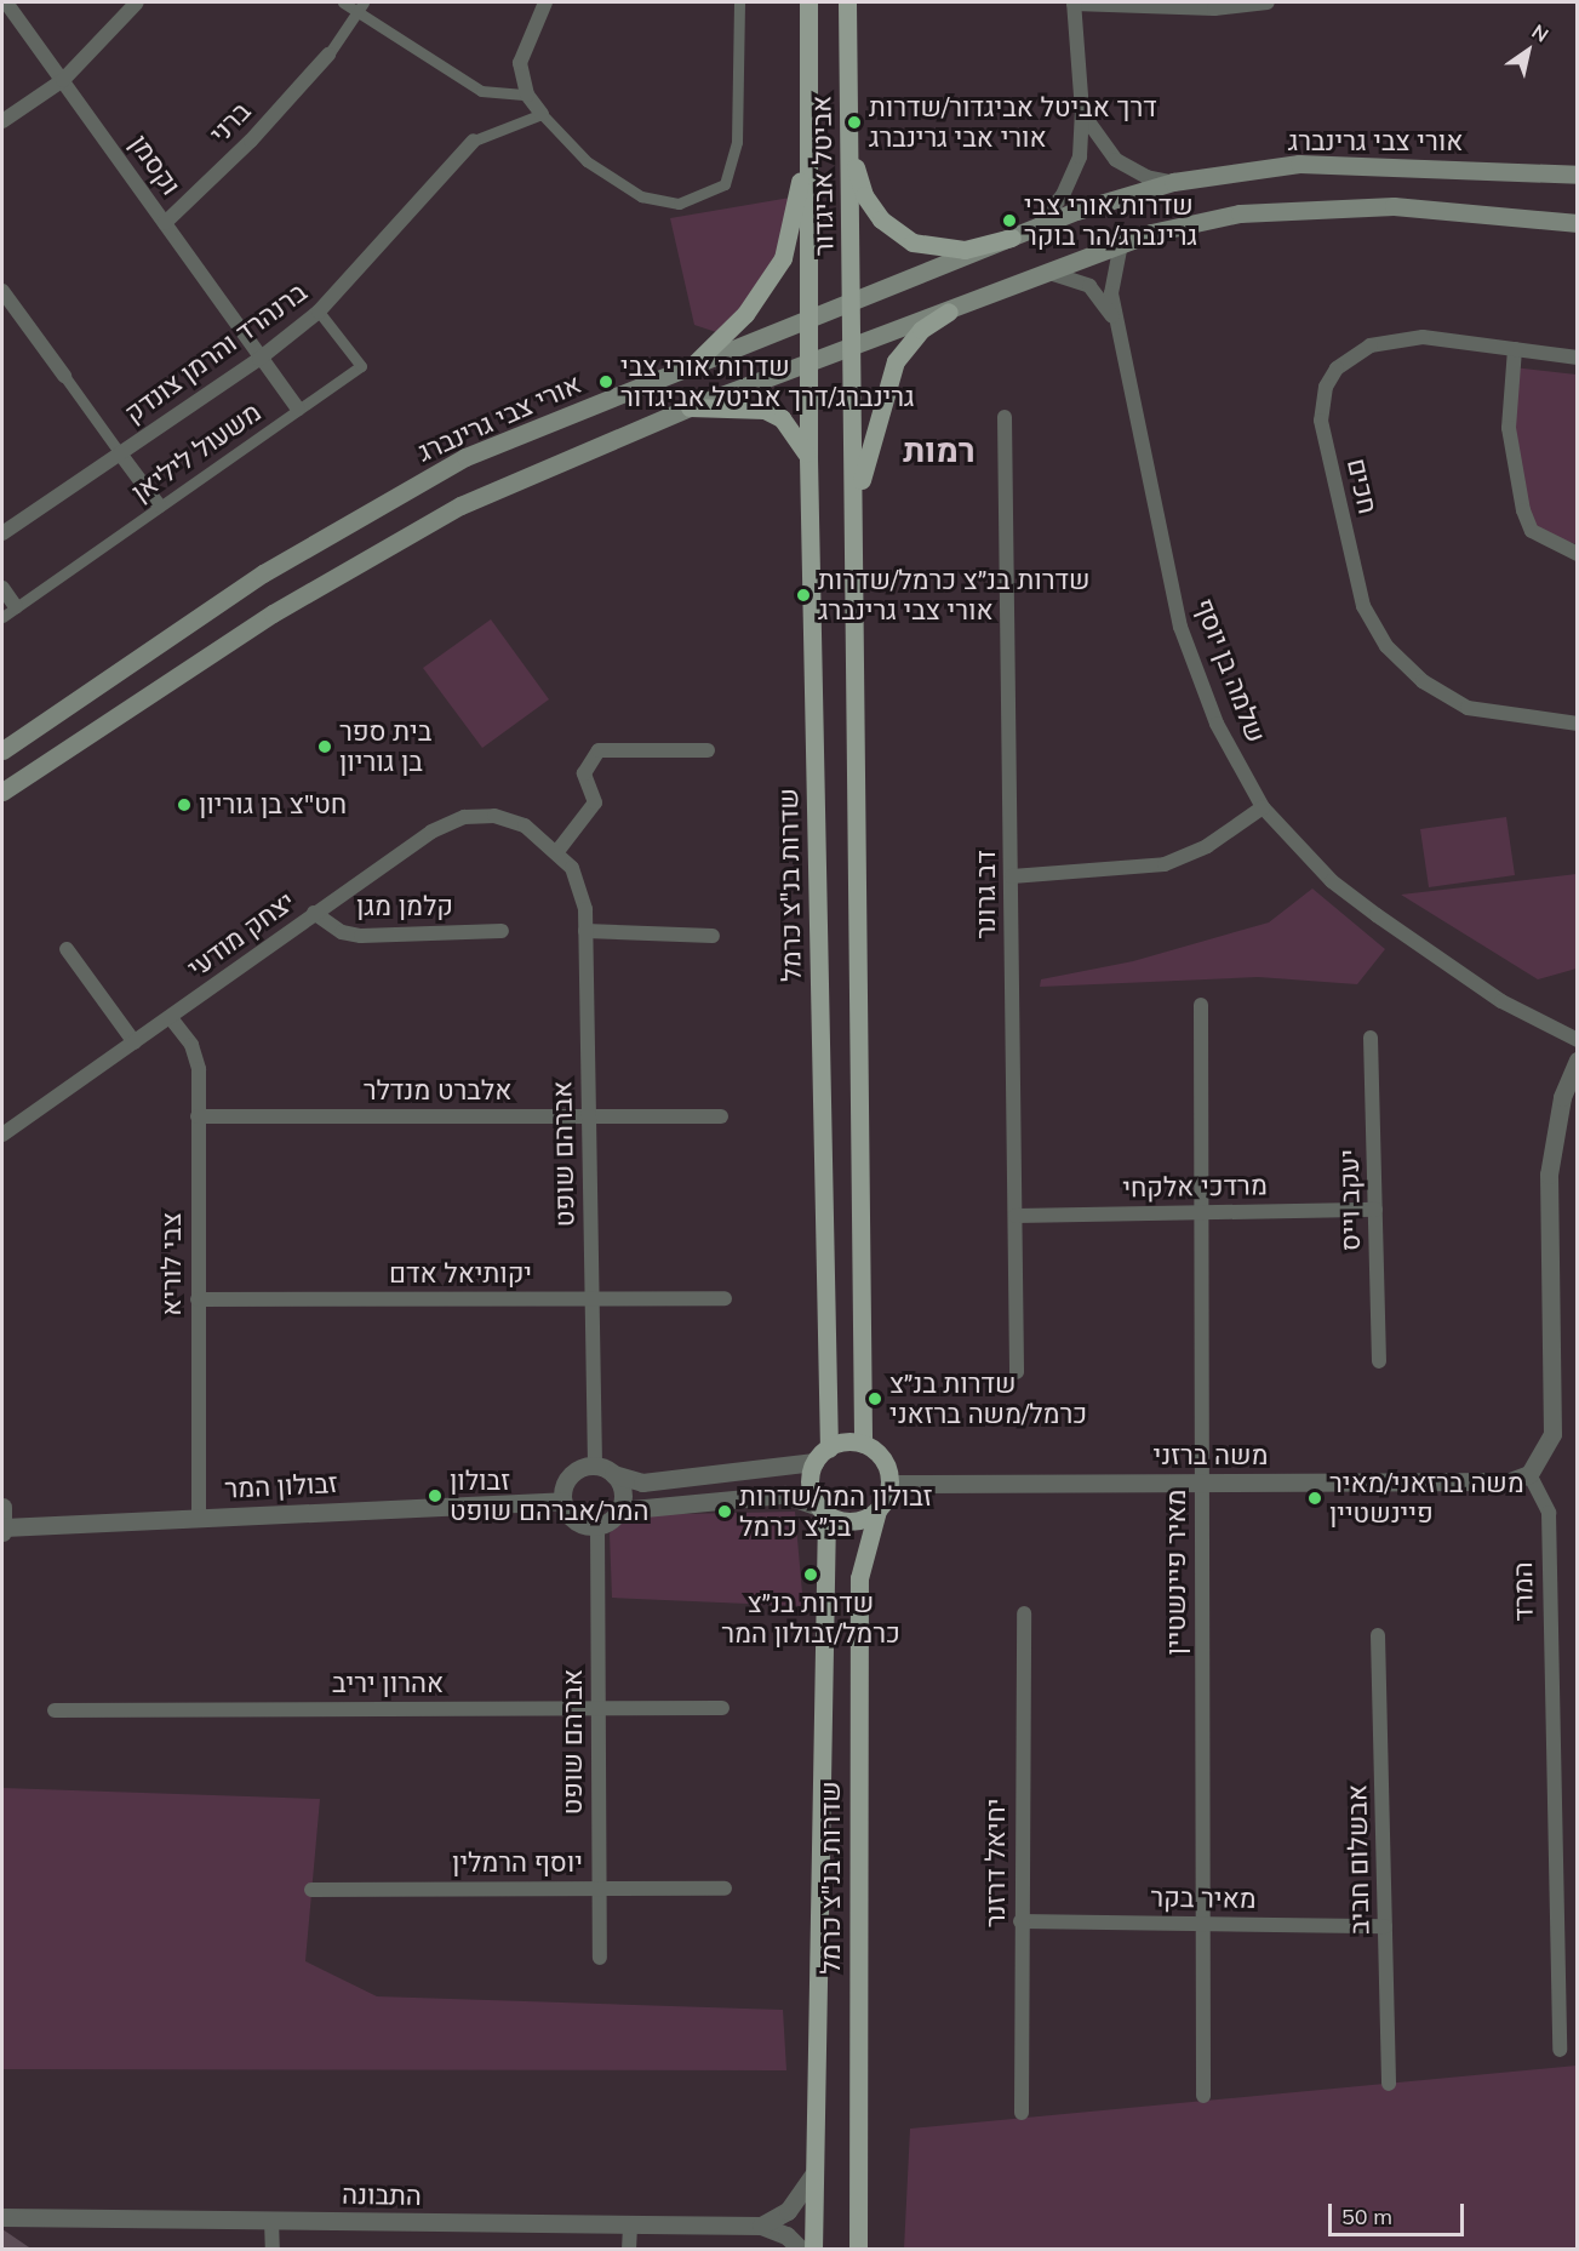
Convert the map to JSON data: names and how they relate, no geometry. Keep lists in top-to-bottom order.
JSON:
{
  "streets": {
    "main road": ["אורי צבי גרינברג", "אביטל אביגדור", "שדרות בנ\"צ כרמל"],
    "street": [
      "ברני",
      "וקסמן",
      "ברנהרד והרמן צונדק",
      "משעול ליליאן",
      "חכים",
      "שלמה בן יוסף",
      "דב גרונר",
      "קלמן מגן",
      "יצחק מודעי",
      "אלברט מנדלר",
      "אברהם שופט",
      "מרדכי אלקחי",
      "יעקב וייס",
      "צבי לוריא",
      "יקותיאל אדם",
      "משה ברזני",
      "זבולון המר",
      "מאיר פיינשטיין",
      "המרד",
      "אהרון יריב",
      "אבשלום חביב",
      "יוסף הרמלין",
      "יחיאל דרזנר",
      "מאיר בקר",
      "התבונה"
    ]
  },
  "crossings": [
    ["ברני", "וקסמן"],
    ["אורי צבי גרינברג", "אביטל אביגדור"],
    ["אורי צבי גרינברג", "שדרות בנ\"צ כרמל"],
    ["וקסמן", "ברנהרד והרמן צונדק"],
    ["וקסמן", "משעול ליליאן"],
    ["אביטל אביגדור", "שדרות בנ\"צ כרמל"],
    ["ברנהרד והרמן צונדק", "משעול ליליאן"],
    ["שדרות בנ\"צ כרמל", "משה ברזני"],
    ["דב גרונר", "מרדכי אלקחי"],
    ["קלמן מגן", "יצחק מודעי"],
    ["יצחק מודעי", "אברהם שופט"],
    ["יצחק מודעי", "צבי לוריא"],
    ["אלברט מנדלר", "אברהם שופט"],
    ["אלברט מנדלר", "צבי לוריא"],
    ["אברהם שופט", "יקותיאל אדם"],
    ["אברהם שופט", "זבולון המר"],
    ["אברהם שופט", "אהרון יריב"],
    ["אברהם שופט", "יוסף הרמלין"],
    ["מרדכי אלקחי", "יעקב וייס"],
    ["מרדכי אלקחי", "מאיר פיינשטיין"],
    ["צבי לוריא", "יקותיאל אדם"],
    ["צבי לוריא", "זבולון המר"],
    ["משה ברזני", "מאיר פיינשטיין"],
    ["משה ברזני", "המרד"],
    ["מאיר פיינשטיין", "מאיר בקר"],
    ["אבשלום חביב", "מאיר בקר"],
    ["יחיאל דרזנר", "מאיר בקר"]
  ],
  "districts": ["רמות"],
  "places": [
    "דרך אביטל אביגדור/שדרות אורי אבי גרינברג",
    "שדרות אורי צבי גרינברג/הר בוקר",
    "שדרות אורי צבי גרינברג/דרך אביטל אביגדור",
    "שדרות בנ״צ כרמל/שדרות אורי צבי גרינברג",
    "בית ספר בן גוריון",
    "חט\"צ בן גוריון",
    "שדרות בנ״צ כרמל/משה ברזאני",
    "זבולון המר/אברהם שופט",
    "משה ברזאני/מאיר פיינשטיין",
    "זבולון המר/שדרות בנ״צ כרמל",
    "שדרות בנ״צ כרמל/זבולון המר"
  ],
  "scale_bar": "50 m",
  "north": "top right"
}
